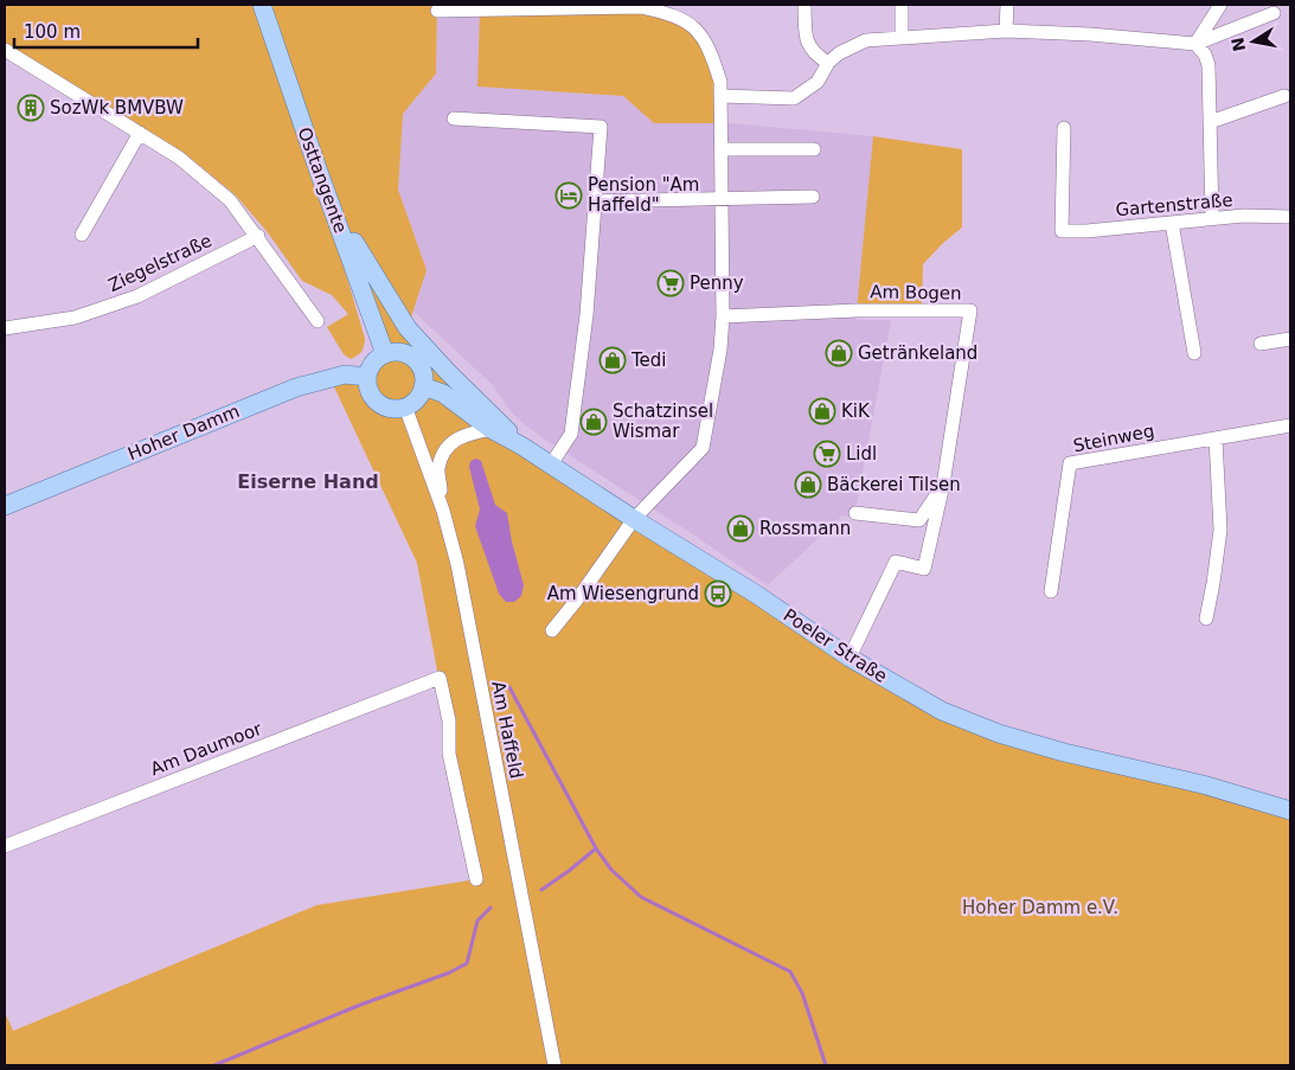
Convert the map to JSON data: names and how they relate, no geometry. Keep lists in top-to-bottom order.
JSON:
{
  "streets": {
    "main road": ["Osttangente", "Hoher Damm", "Poeler Straße"],
    "street": [
      "Gartenstraße",
      "Ziegelstraße",
      "Am Bogen",
      "Steinweg",
      "Am Haffeld",
      "Am Daumoor"
    ]
  },
  "crossings": [
    ["Osttangente", "Hoher Damm"],
    ["Osttangente", "Poeler Straße"],
    ["Osttangente", "Am Haffeld"],
    ["Hoher Damm", "Poeler Straße"],
    ["Hoher Damm", "Am Haffeld"],
    ["Poeler Straße", "Am Haffeld"]
  ],
  "districts": ["Eiserne Hand"],
  "parks": ["Hoher Damm e.V."],
  "places": {
    "building": ["SozWk BMVBW"],
    "hotel": ["Pension \"Am Haffeld\""],
    "supermarket": ["Penny", "Lidl"],
    "shop": [
      "Getränkeland",
      "Tedi",
      "KiK",
      "Schatzinsel Wismar",
      "Bäckerei Tilsen",
      "Rossmann"
    ],
    "bus stop": ["Am Wiesengrund"]
  },
  "scale_bar": "100 m",
  "north": "left"
}
